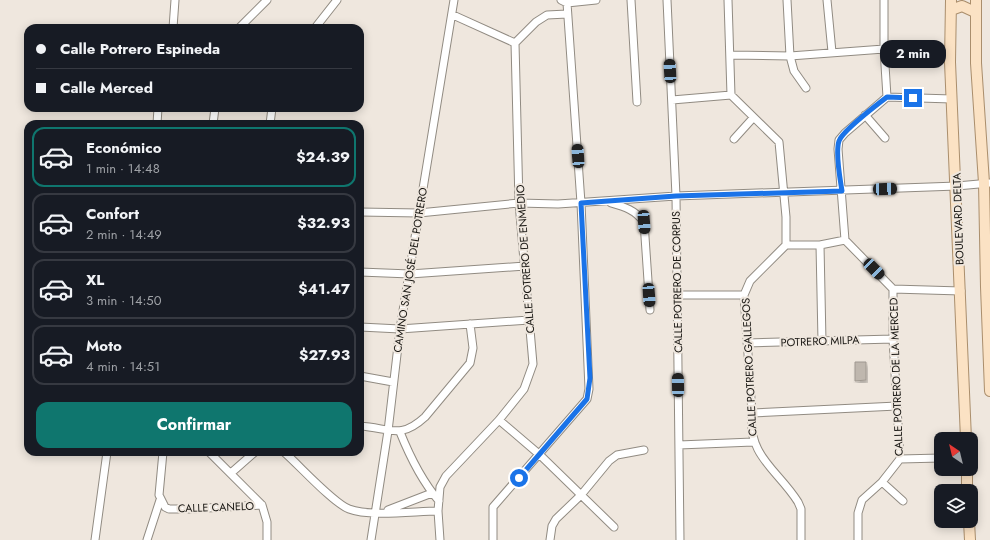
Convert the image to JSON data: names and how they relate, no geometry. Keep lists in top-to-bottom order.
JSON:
{
  "streets": {
    "main road": ["BOULEVARD DELTA"],
    "street": [
      "CALLE POTRERO DE ENMEDIO",
      "CAMINO SAN JOSÉ DEL POTRERO",
      "CALLE POTRERO DE CORPUS",
      "POTRERO MILPA",
      "CALLE POTRERO GALLEGOS",
      "CALLE POTRERO DE LA MERCED",
      "CALLE CANELO"
    ]
  },
  "crossings": [
    ["POTRERO MILPA", "CALLE POTRERO GALLEGOS"],
    ["POTRERO MILPA", "CALLE POTRERO DE LA MERCED"]
  ],
  "north": "top left",
  "page": {
    "banner": ["Calle Potrero Espineda", "Calle Merced"],
    "bubble": "2 min",
    "list": [
      {
        "name": "Económico",
        "note": "1 min · 14:48",
        "value": "$24.39"
      },
      {
        "name": "Confort",
        "note": "2 min · 14:49",
        "value": "$32.93"
      },
      {
        "name": "XL",
        "note": "3 min · 14:50",
        "value": "$41.47"
      },
      {
        "name": "Moto",
        "note": "4 min · 14:51",
        "value": "$27.93"
      }
    ],
    "buttons": "Confirmar"
  }
}
